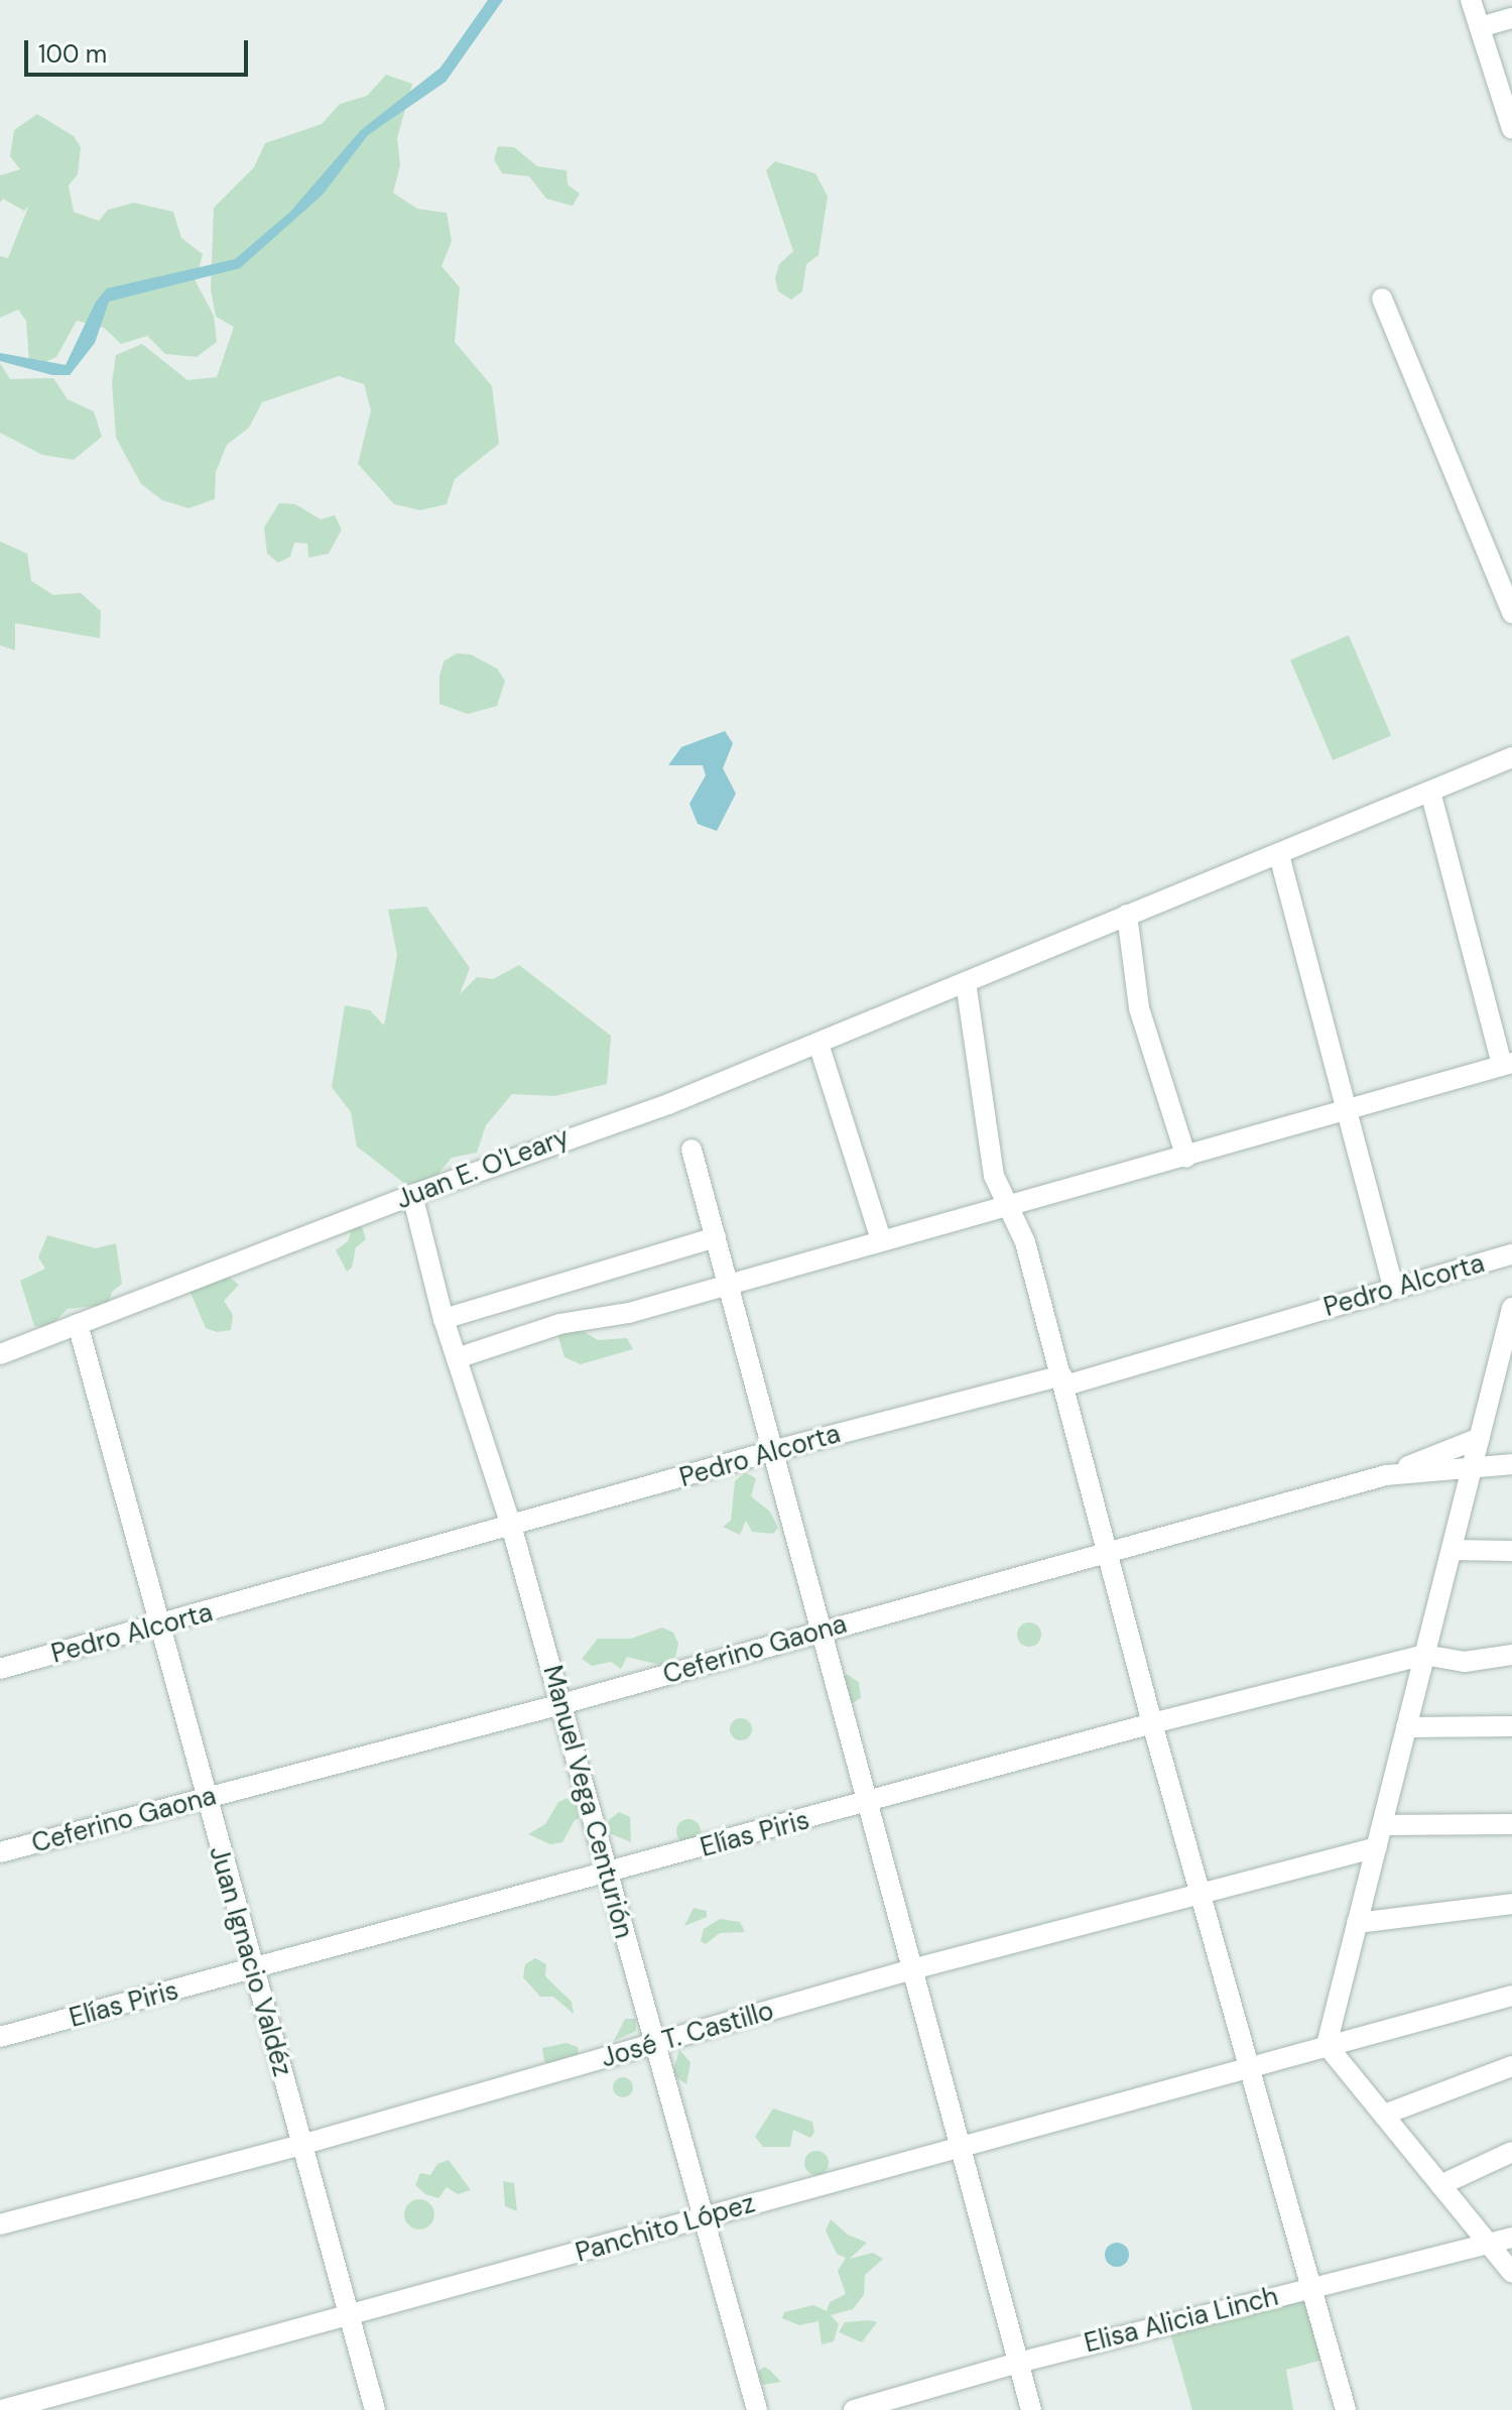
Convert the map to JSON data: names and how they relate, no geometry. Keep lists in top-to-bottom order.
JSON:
{
  "streets": {
    "street": [
      "Juan E. O'Leary",
      "Pedro Alcorta",
      "Ceferino Gaona",
      "Manuel Vega Centurión",
      "Elías Piris",
      "Juan Ignacio Valdéz",
      "José T. Castillo",
      "Panchito López",
      "Elisa Alicia Linch"
    ]
  },
  "crossings": [
    ["Juan E. O'Leary", "Manuel Vega Centurión"],
    ["Juan E. O'Leary", "Juan Ignacio Valdéz"],
    ["Pedro Alcorta", "Manuel Vega Centurión"],
    ["Pedro Alcorta", "Juan Ignacio Valdéz"],
    ["Ceferino Gaona", "Manuel Vega Centurión"],
    ["Ceferino Gaona", "Juan Ignacio Valdéz"],
    ["Manuel Vega Centurión", "Elías Piris"],
    ["Manuel Vega Centurión", "José T. Castillo"],
    ["Manuel Vega Centurión", "Panchito López"],
    ["Elías Piris", "Juan Ignacio Valdéz"],
    ["Juan Ignacio Valdéz", "José T. Castillo"],
    ["Juan Ignacio Valdéz", "Panchito López"]
  ],
  "scale_bar": "100 m"
}
